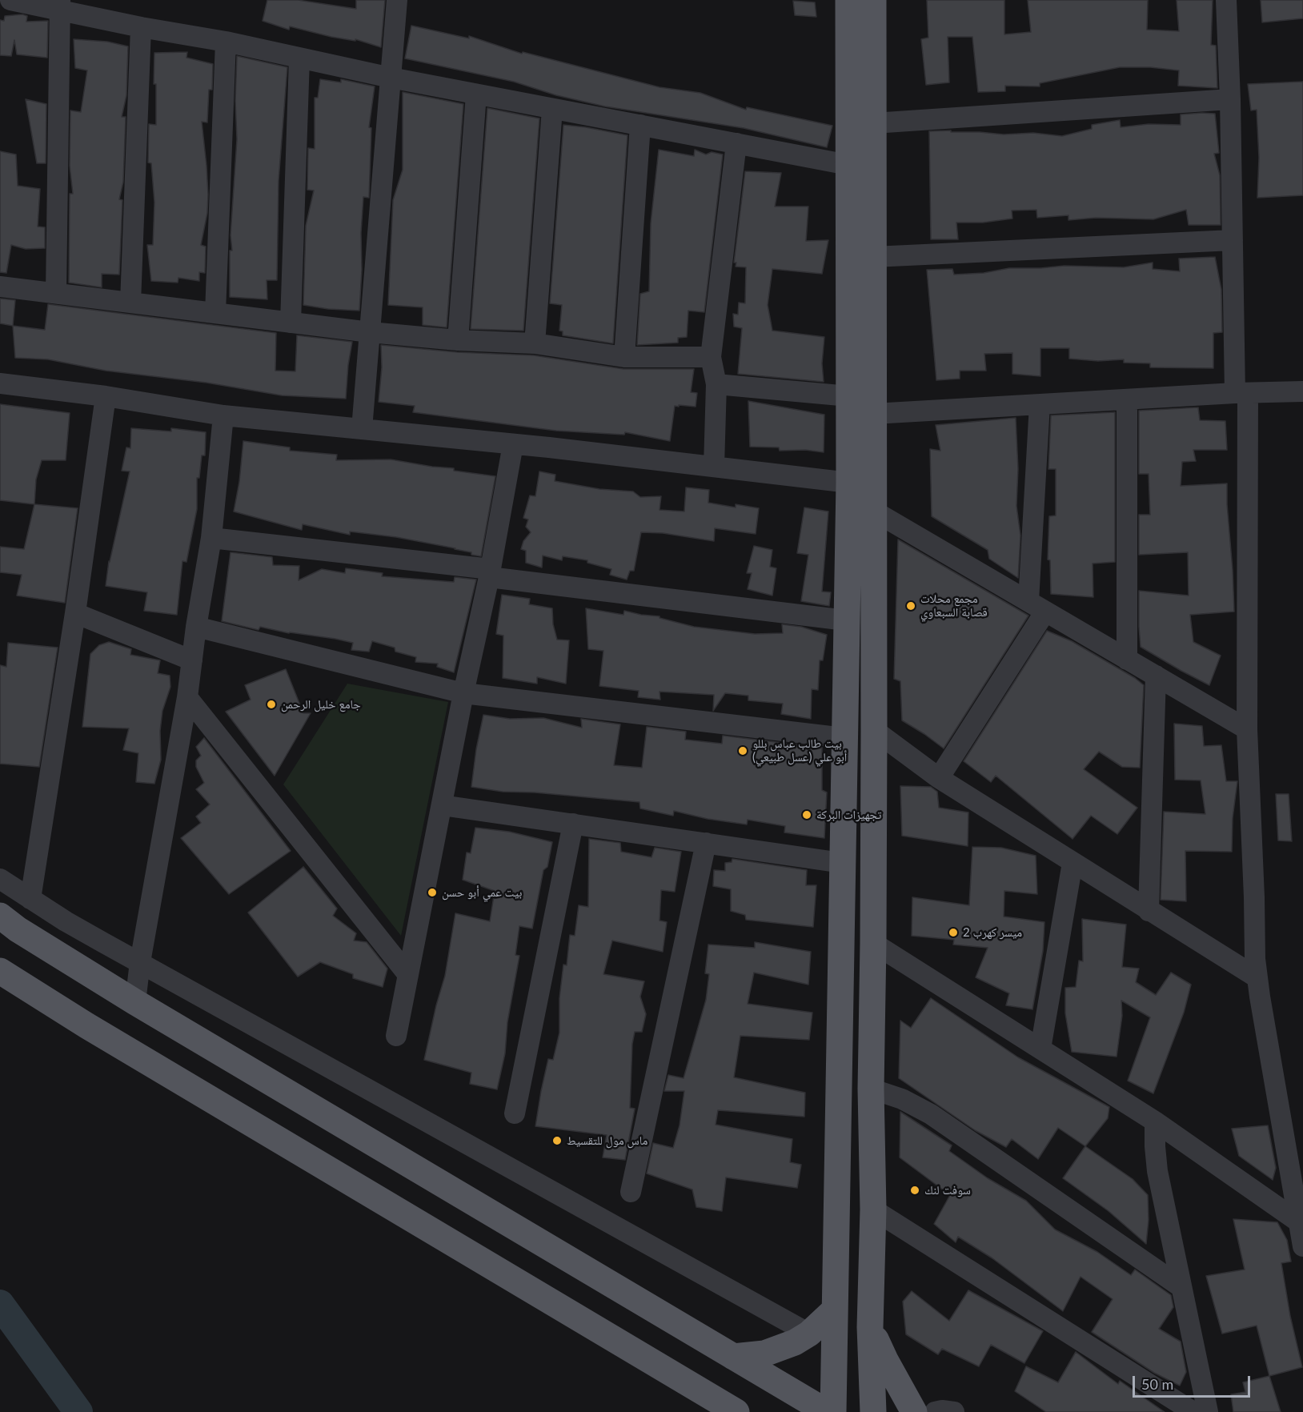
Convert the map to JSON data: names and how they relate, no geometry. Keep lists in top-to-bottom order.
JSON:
{
  "places": [
    "مجمع محلات قصابة السبعاوي",
    "جامع خليل الرحمن",
    "بيت طالب عباس بللو أبو علي (عسل طبيعي)",
    "تجهيزات البركة",
    "بيت عمي أبو حسن",
    "ميسر كهرب 2",
    "ماس مول للتقسيط",
    "سوفت لنك"
  ],
  "scale_bar": "50 m"
}
